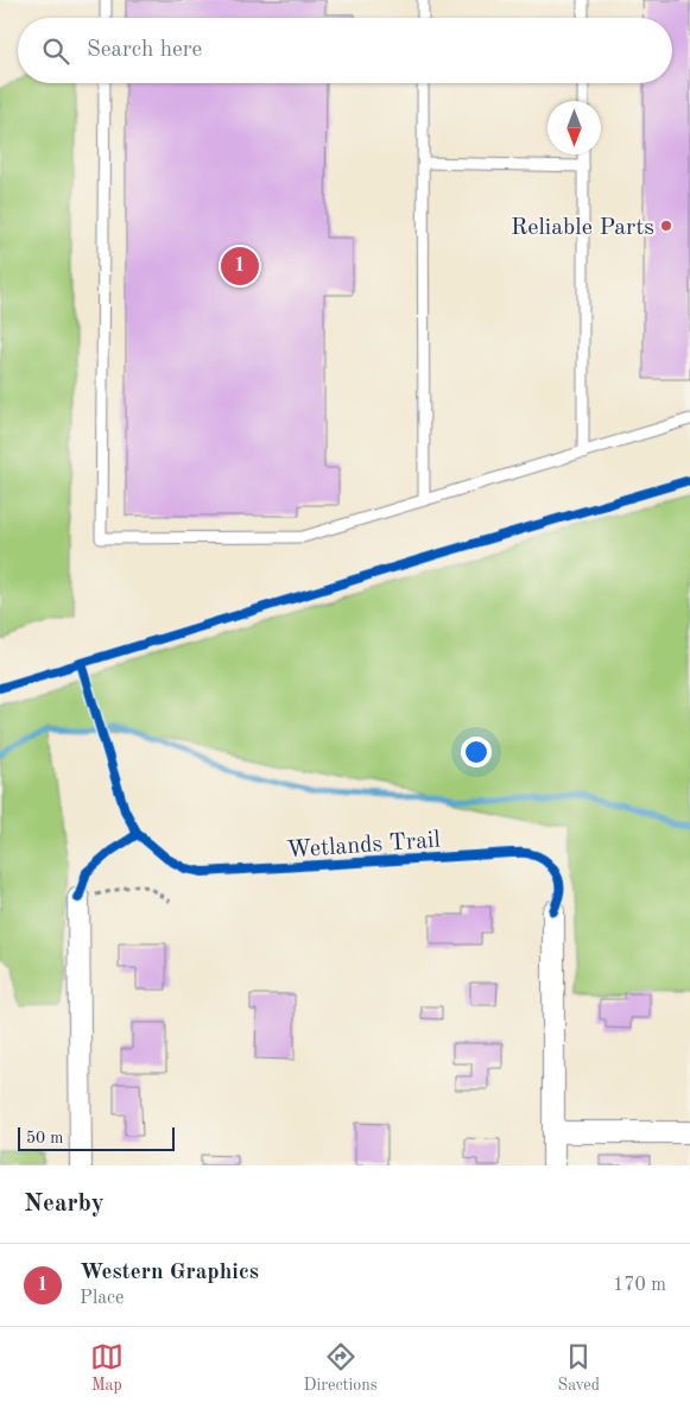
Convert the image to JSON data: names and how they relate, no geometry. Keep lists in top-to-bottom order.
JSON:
{
  "streets": {
    "cycle path": ["Wetlands Trail"]
  },
  "places": ["Reliable Parts"],
  "scale_bar": "50 m",
  "north": "bottom",
  "page": {
    "search": "Search here",
    "pins": "1",
    "scale": "50 m",
    "heading": "Nearby",
    "list": [
      {
        "mark": "1",
        "name": "Western Graphics",
        "note": "Place",
        "value": "170 m"
      }
    ],
    "nav": ["Map", "Directions", "Saved"]
  }
}
